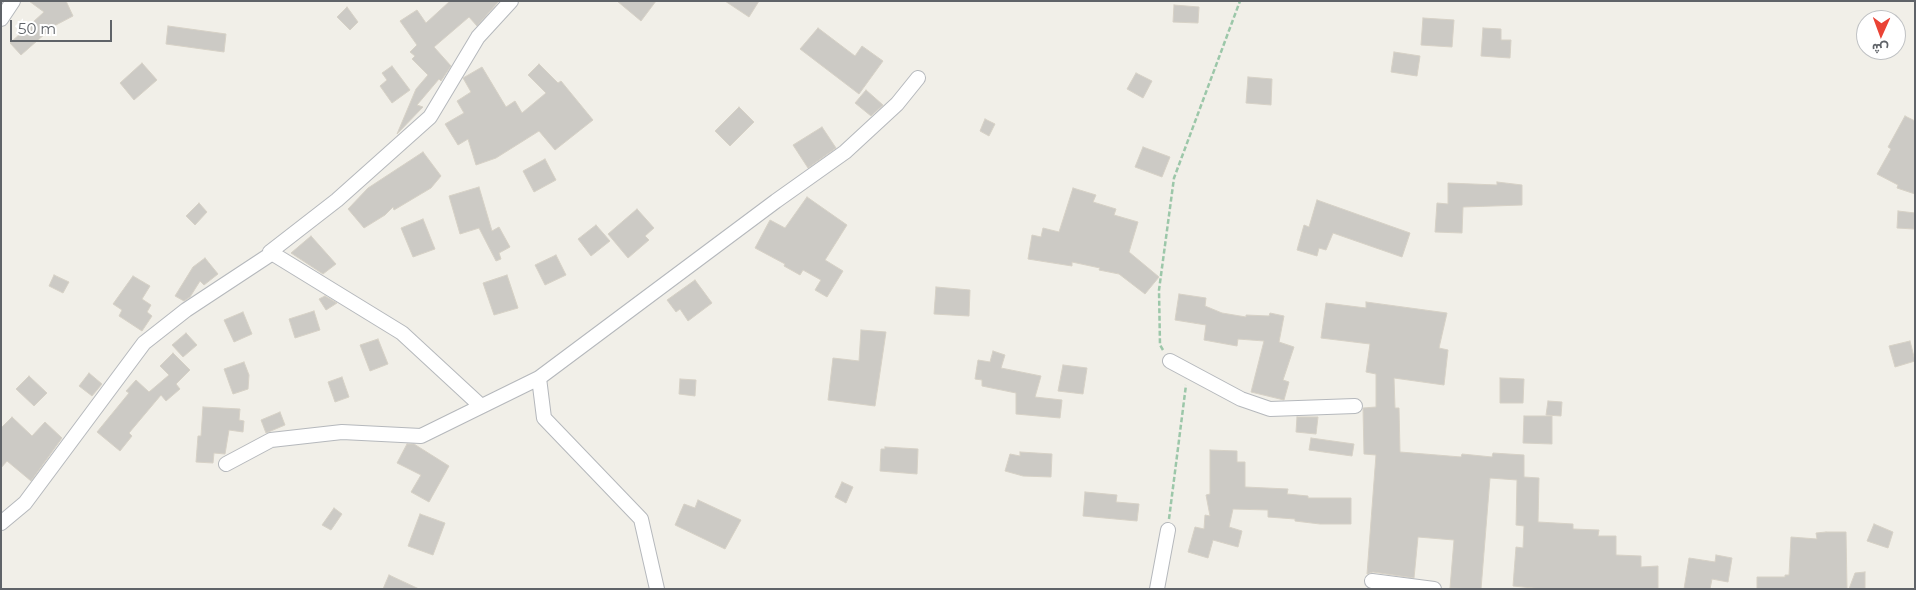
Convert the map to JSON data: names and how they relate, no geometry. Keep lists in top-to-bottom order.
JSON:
{
  "scale_bar": "50 m",
  "north": "bottom"
}
